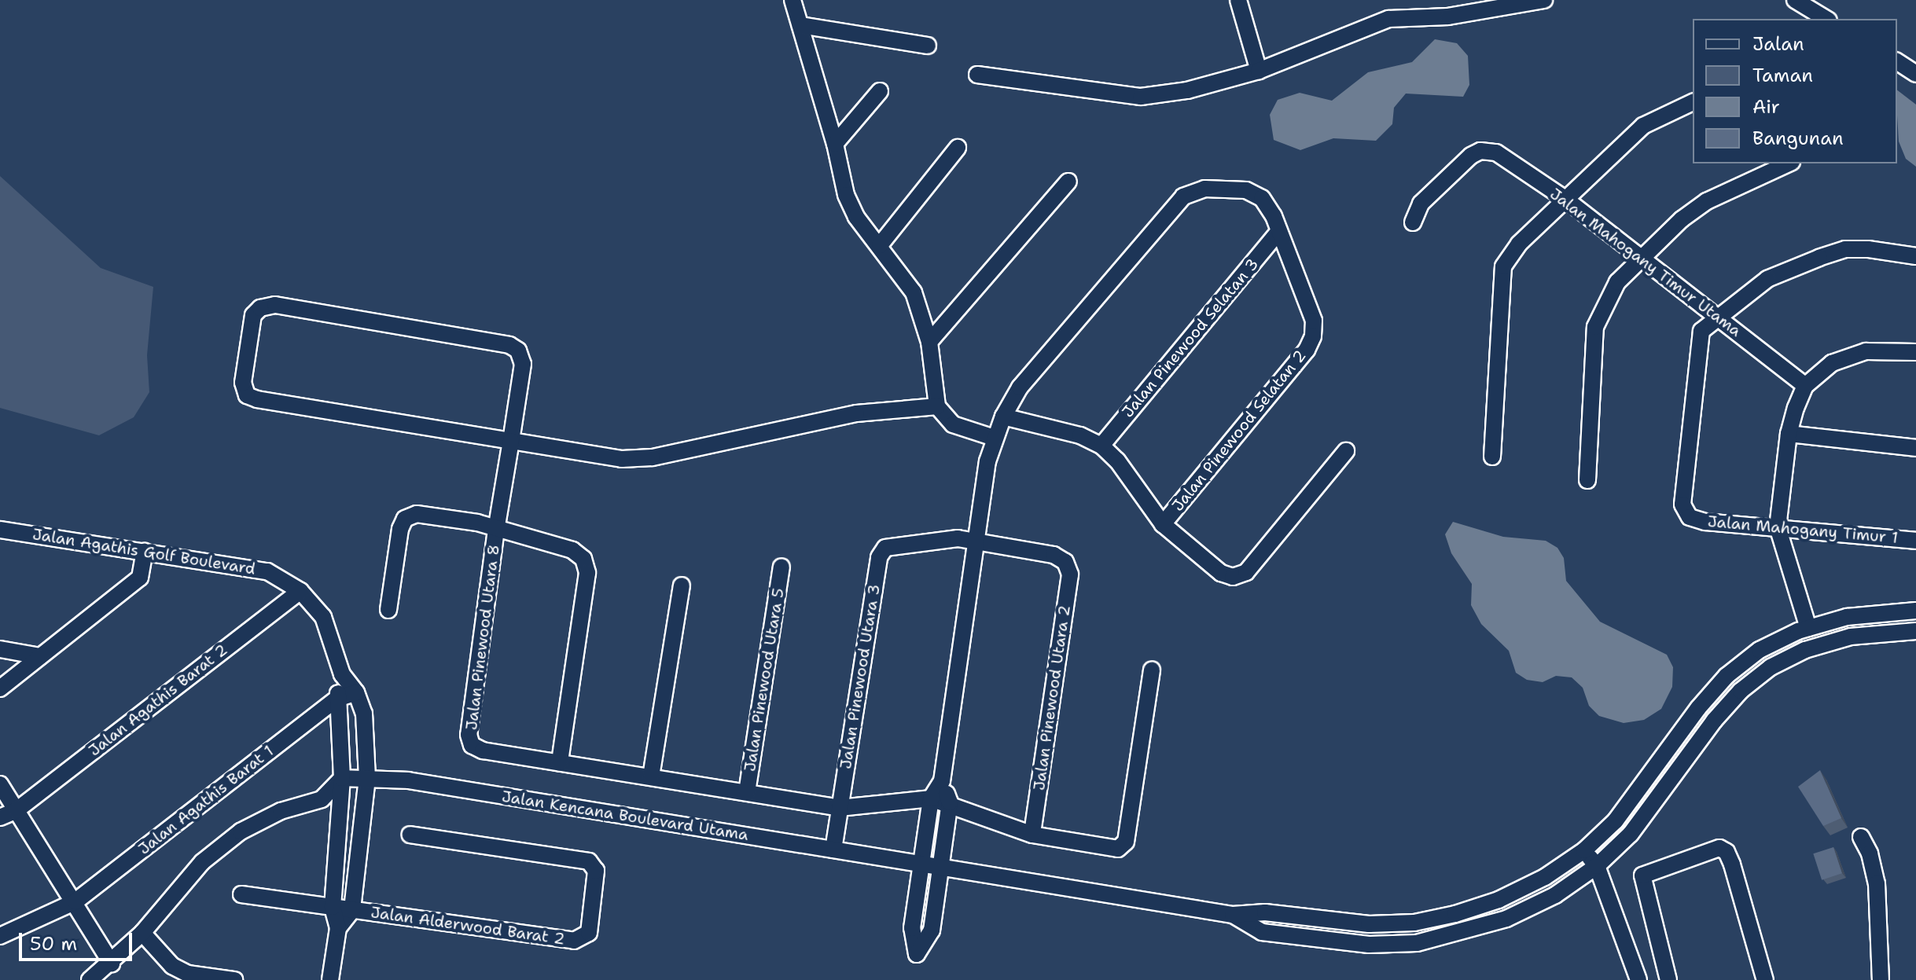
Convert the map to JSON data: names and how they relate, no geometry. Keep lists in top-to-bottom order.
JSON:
{
  "streets": {
    "street": [
      "Jalan Mahogany Timur Utama",
      "Jalan Pinewood Selatan 3",
      "Jalan Pinewood Selatan 2",
      "Jalan Mahogany Timur 1",
      "Jalan Agathis Golf Boulevard",
      "Jalan Pinewood Utara 8",
      "Jalan Pinewood Utara 3",
      "Jalan Pinewood Utara 5",
      "Jalan Pinewood Utara 2",
      "Jalan Agathis Barat 2",
      "Jalan Agathis Barat 1",
      "Jalan Kencana Boulevard Utama",
      "Jalan Alderwood Barat 2"
    ]
  },
  "crossings": [
    ["Jalan Mahogany Timur Utama", "Jalan Mahogany Timur 1"],
    ["Jalan Pinewood Selatan 3", "Jalan Pinewood Selatan 2"],
    ["Jalan Agathis Golf Boulevard", "Jalan Agathis Barat 2"],
    ["Jalan Pinewood Utara 3", "Jalan Pinewood Utara 2"],
    ["Jalan Pinewood Utara 3", "Jalan Kencana Boulevard Utama"]
  ],
  "legend": [
    "Jalan",
    "Taman",
    "Air",
    "Bangunan"
  ],
  "scale_bar": "50 m"
}
